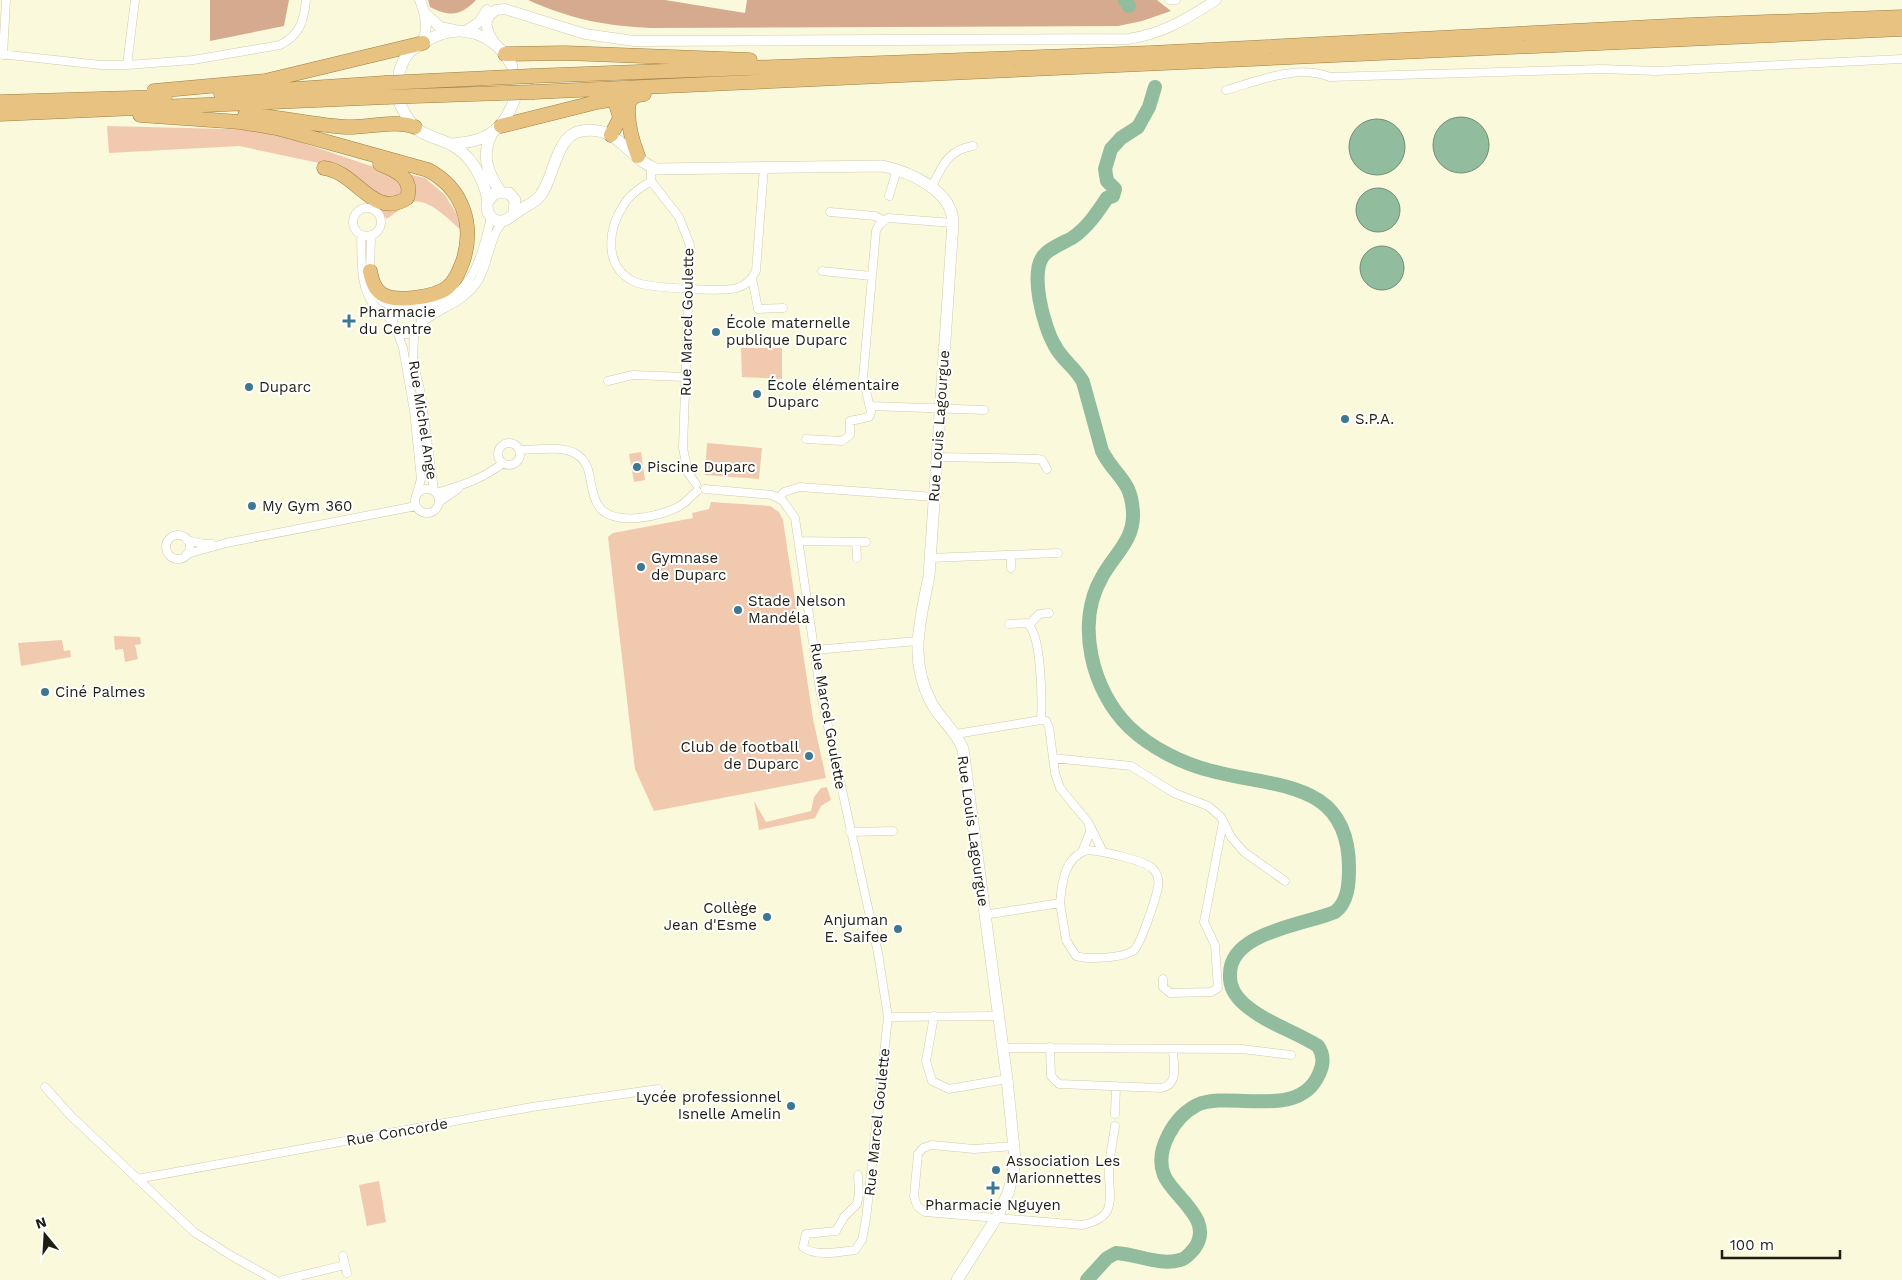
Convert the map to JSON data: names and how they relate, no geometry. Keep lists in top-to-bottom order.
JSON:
{
  "streets": {
    "main road": ["Rue Louis Lagourgue"],
    "street": ["Rue Marcel Goulette", "Rue Michel Ange", "Rue Concorde"]
  },
  "places": {
    "health": ["Pharmacie du Centre", "Pharmacie Nguyen"],
    "other": [
      "École maternelle publique Duparc",
      "Duparc",
      "École élémentaire Duparc",
      "S.P.A.",
      "Piscine Duparc",
      "My Gym 360",
      "Gymnase de Duparc",
      "Stade Nelson Mandéla",
      "Ciné Palmes",
      "Club de football de Duparc",
      "Collège Jean d'Esme",
      "Anjuman E. Saifee",
      "Lycée professionnel Isnelle Amelin",
      "Association Les Marionnettes"
    ]
  },
  "scale_bar": "100 m",
  "north": "top"
}
